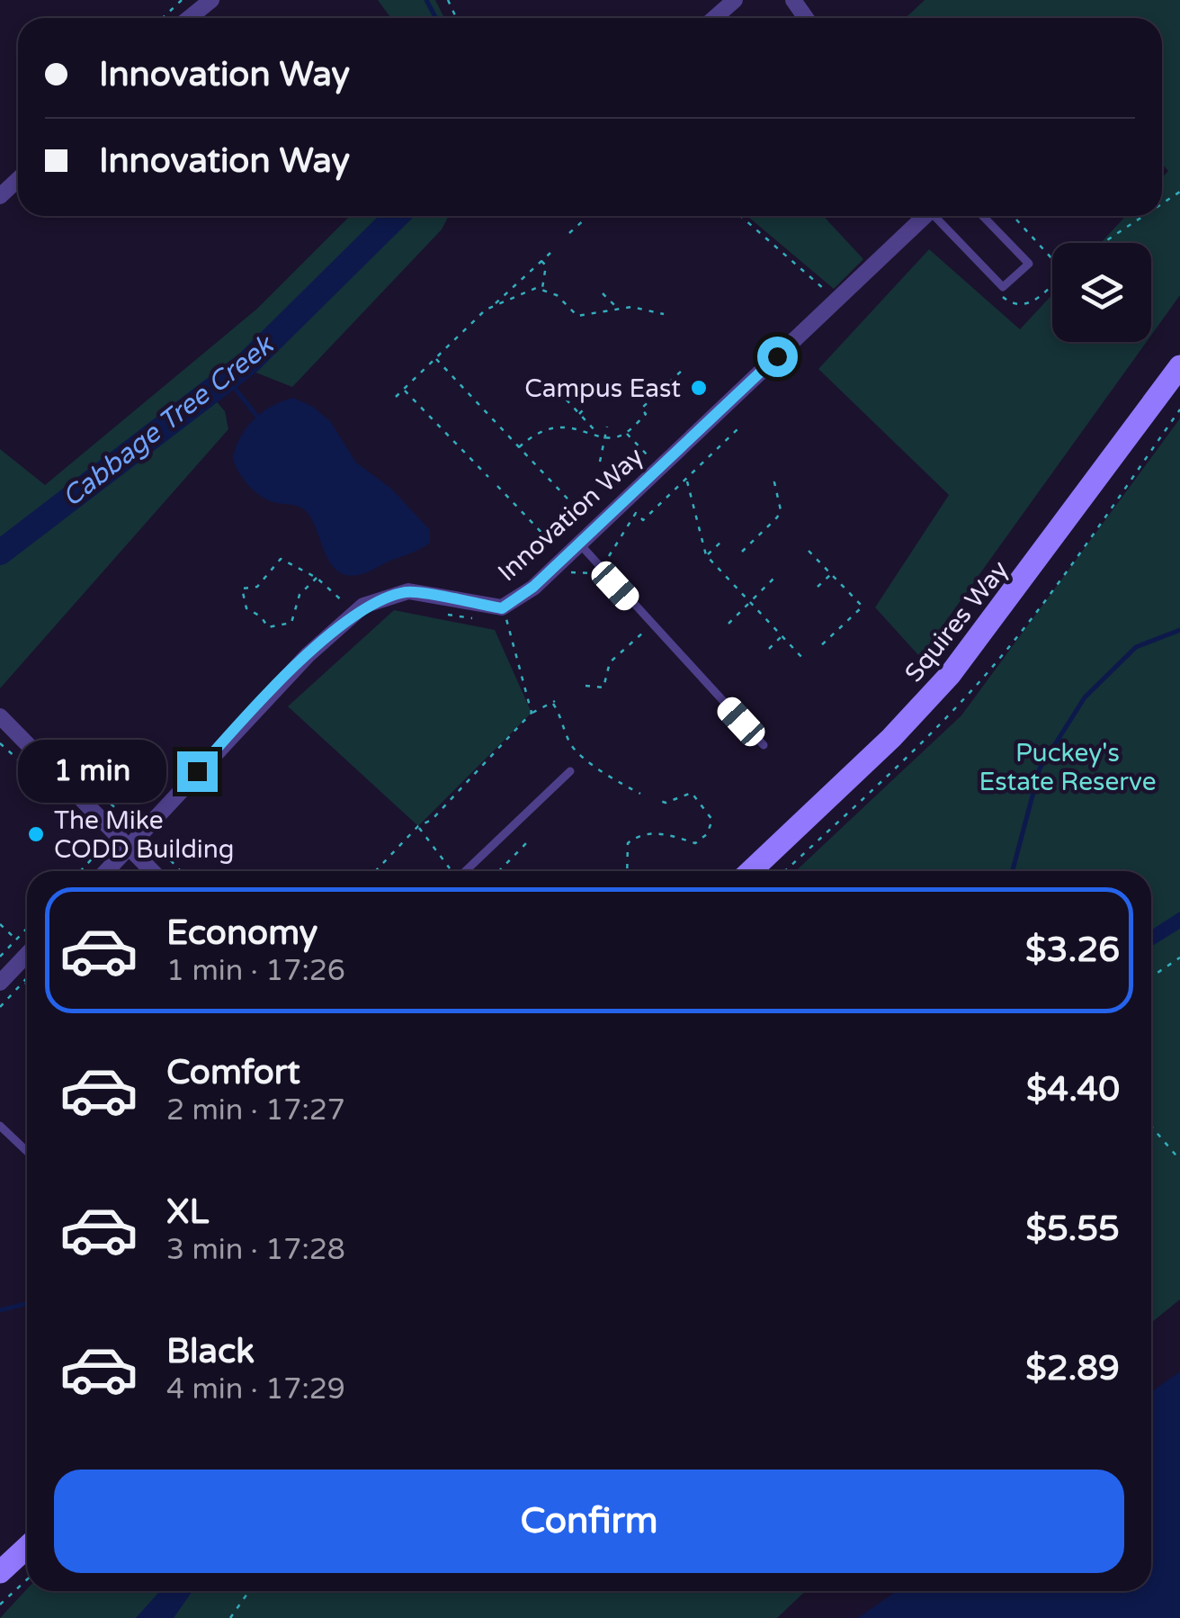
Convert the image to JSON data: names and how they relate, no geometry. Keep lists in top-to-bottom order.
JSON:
{
  "streets": {
    "main road": ["Squires Way"],
    "street": ["Innovation Way"]
  },
  "water": ["Cabbage Tree Creek"],
  "parks": ["Puckey's Estate Reserve"],
  "places": ["Campus East", "The Mike CODD Building"],
  "page": {
    "banner": ["Innovation Way", "Innovation Way"],
    "bubble": "1 min",
    "list": [
      {
        "name": "Economy",
        "note": "1 min · 17:26",
        "value": "$3.26"
      },
      {
        "name": "Comfort",
        "note": "2 min · 17:27",
        "value": "$4.40"
      },
      {
        "name": "XL",
        "note": "3 min · 17:28",
        "value": "$5.55"
      },
      {
        "name": "Black",
        "note": "4 min · 17:29",
        "value": "$2.89"
      }
    ],
    "buttons": "Confirm"
  }
}
